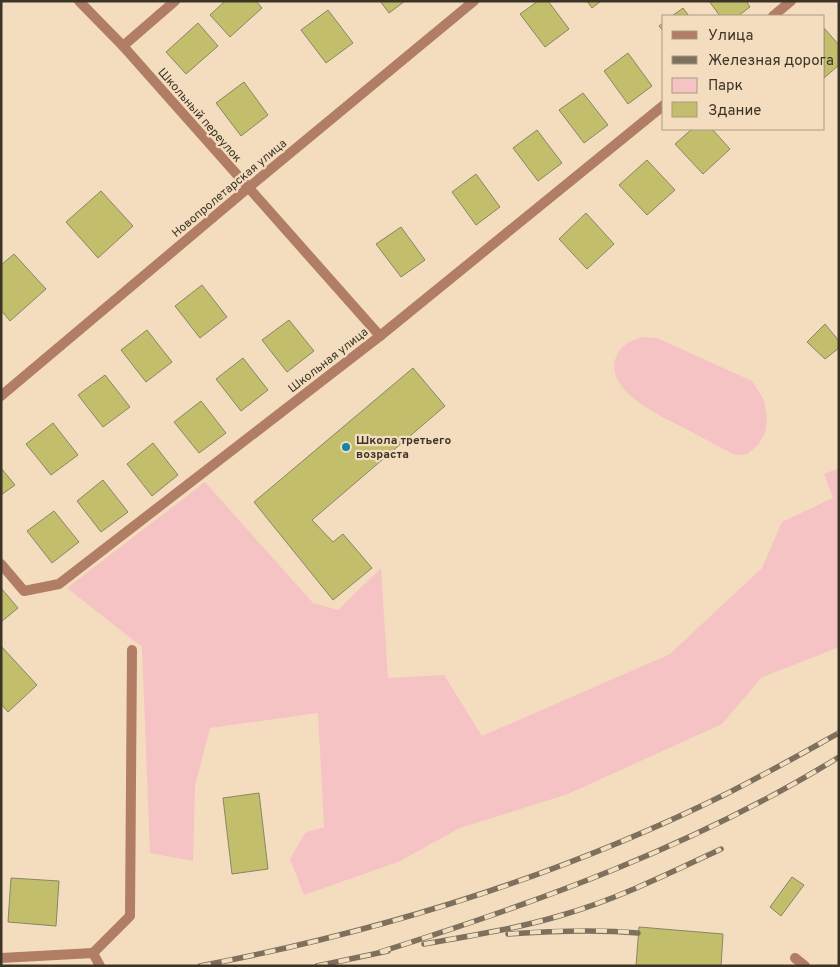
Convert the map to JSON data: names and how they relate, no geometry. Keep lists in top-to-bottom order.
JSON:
{
  "streets": {
    "street": ["Школьный переулок", "Новопролетарская улица", "Школьная улица"]
  },
  "crossings": [
    ["Школьный переулок", "Новопролетарская улица"],
    ["Школьный переулок", "Школьная улица"]
  ],
  "places": ["Школа третьего возраста"],
  "legend": [
    "Улица",
    "Железная дорога",
    "Парк",
    "Здание"
  ]
}
